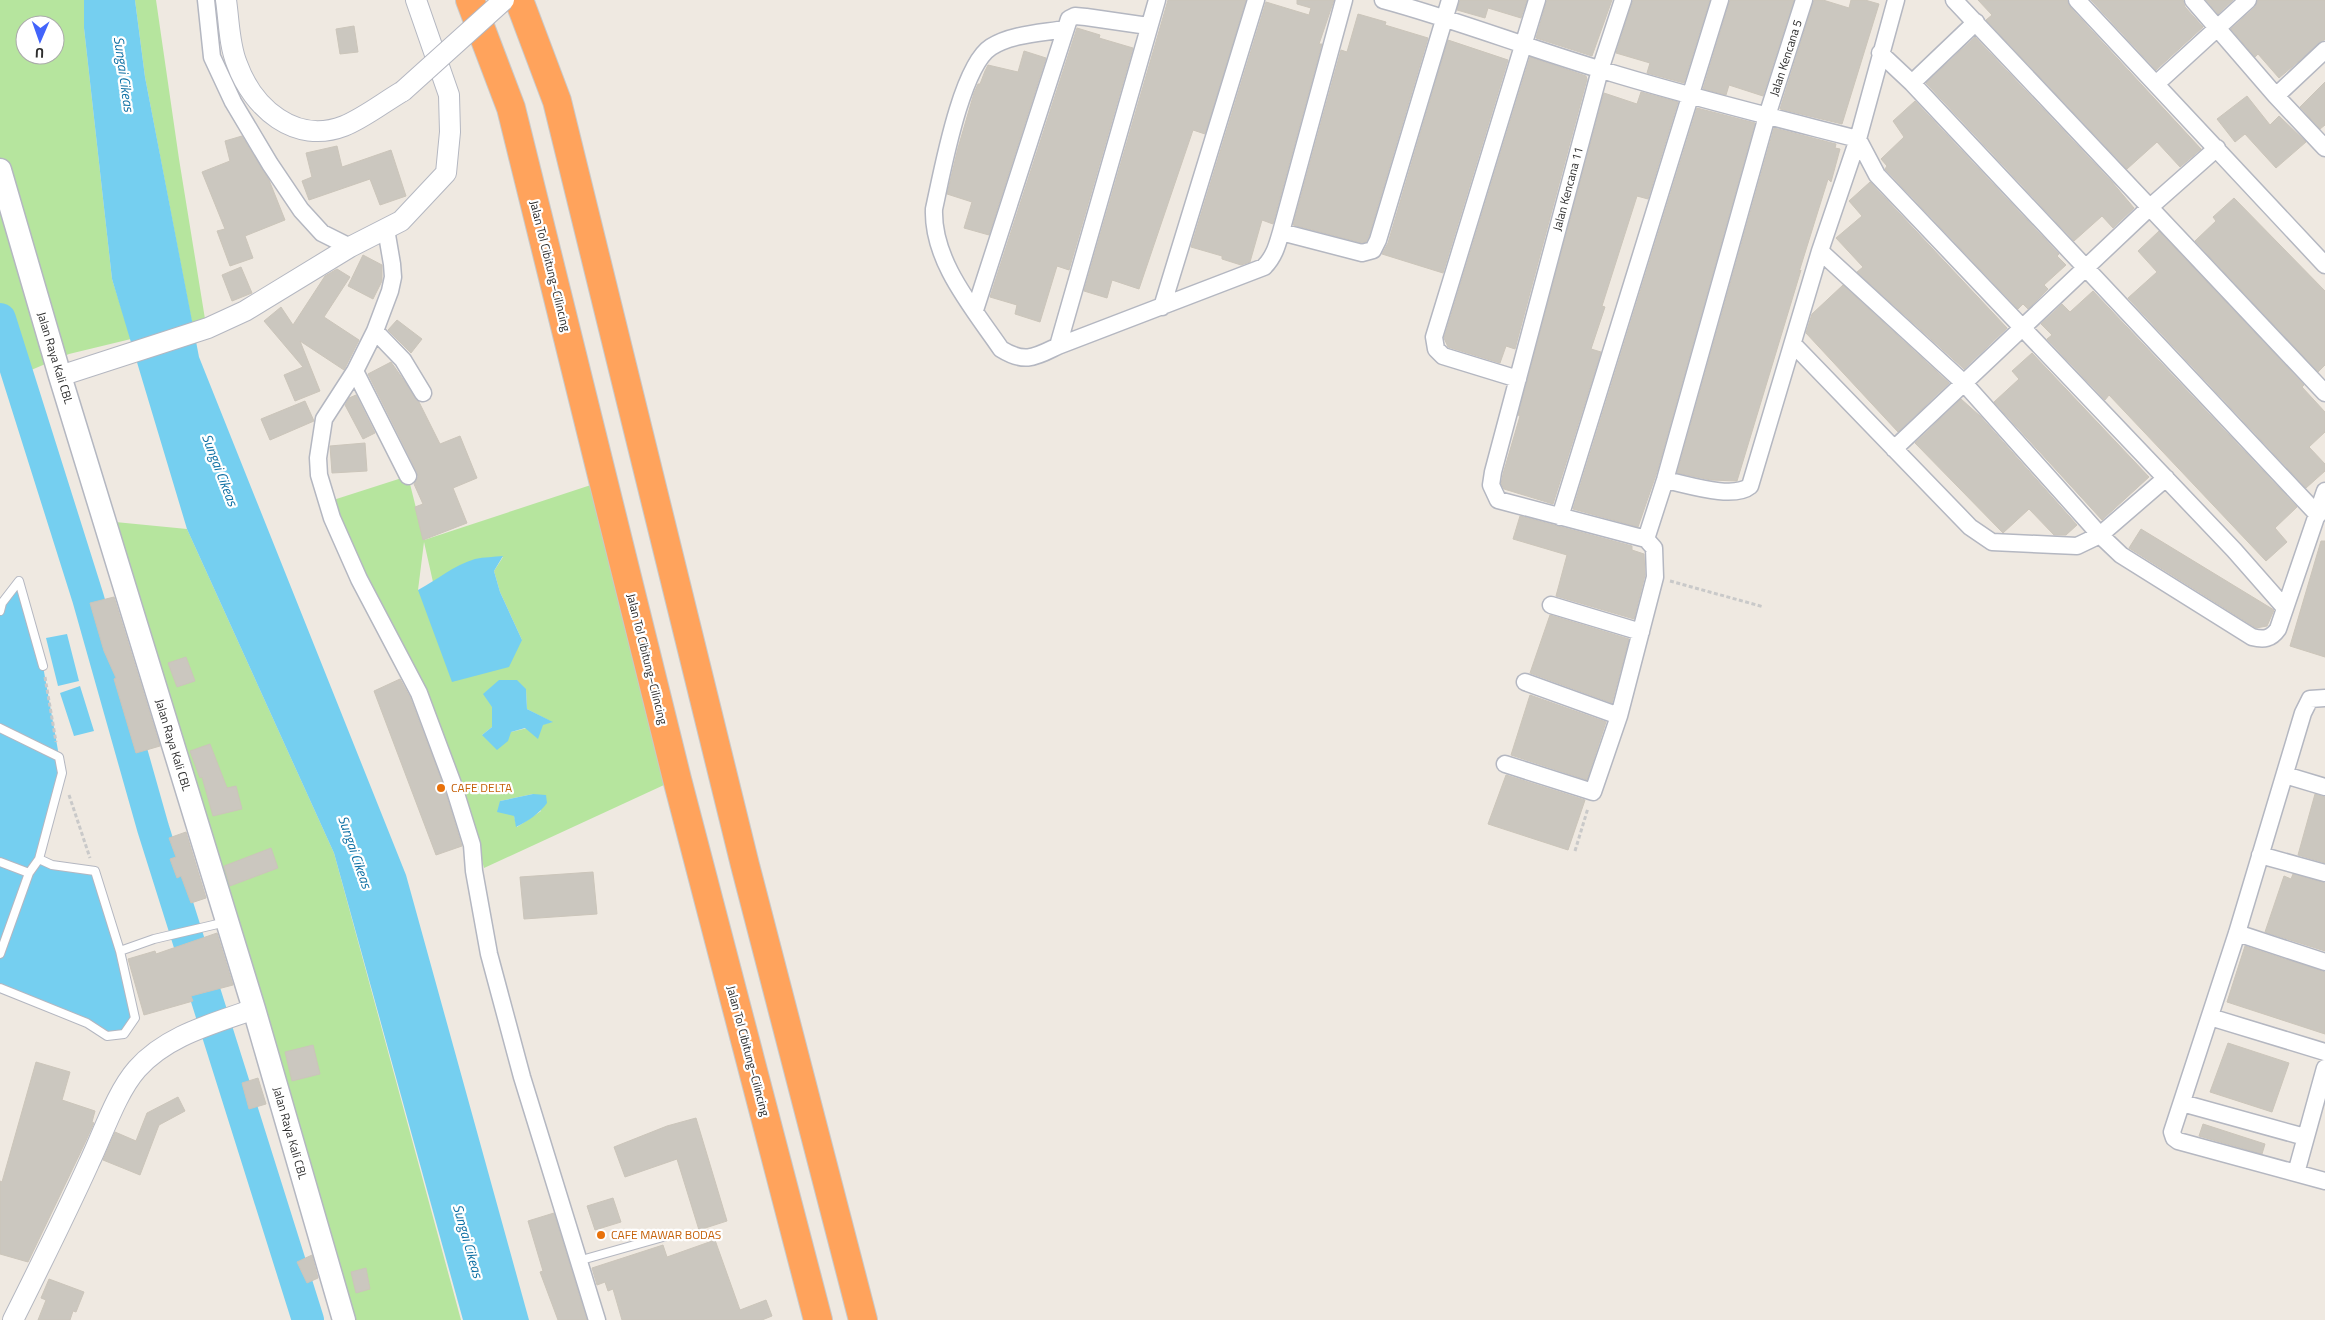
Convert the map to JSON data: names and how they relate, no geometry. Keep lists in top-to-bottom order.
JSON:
{
  "streets": {
    "highway": ["Jalan Tol Cibitung–Cilincing"],
    "main road": ["Jalan Raya Kali CBL"],
    "street": ["Jalan Kencana 5", "Jalan Kencana 11"]
  },
  "crossings": [
    ["Jalan Kencana 5", "Jalan Kencana 11"]
  ],
  "water": ["Sungai Cikeas"],
  "places": ["CAFE DELTA", "CAFE MAWAR BODAS"],
  "north": "bottom"
}
